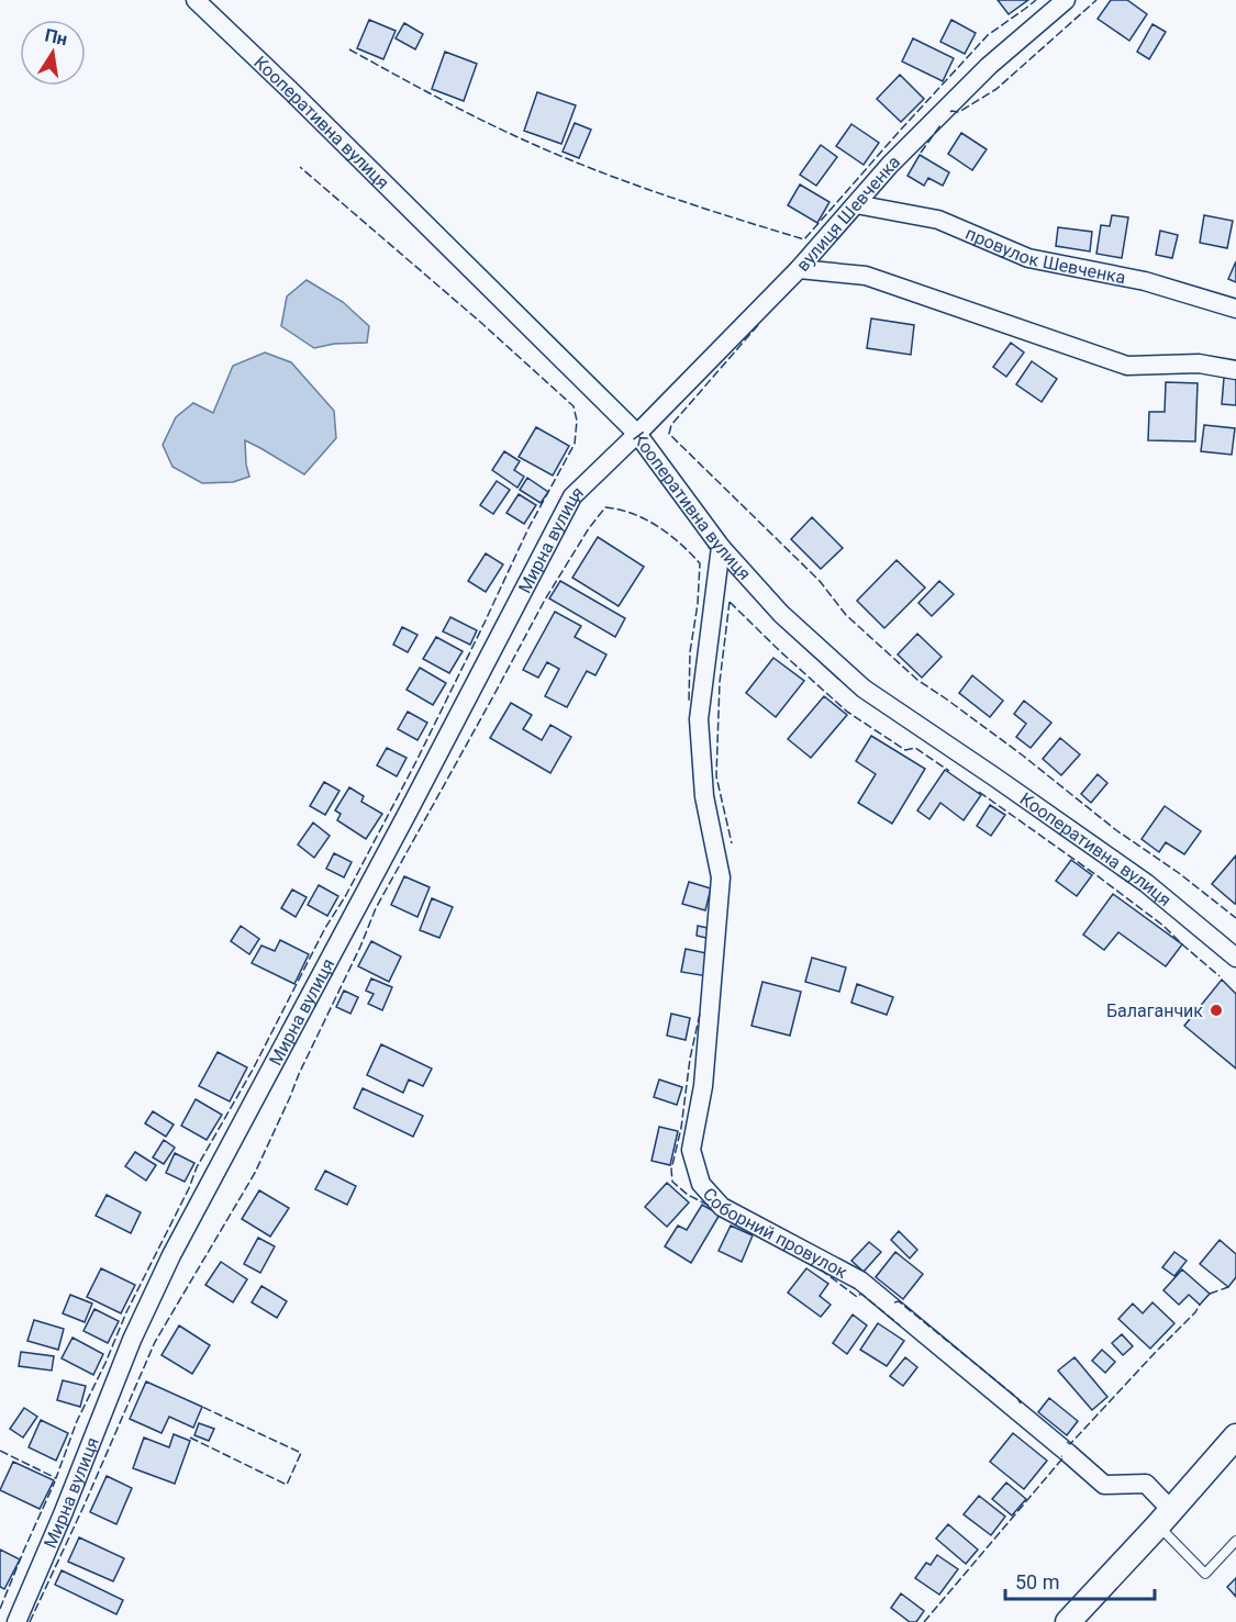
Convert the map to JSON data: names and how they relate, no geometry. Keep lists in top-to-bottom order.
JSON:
{
  "streets": {
    "street": [
      "Кооперативна вулиця",
      "вулиця Шевченка",
      "провулок Шевченка",
      "Мирна вулиця",
      "Соборний провулок"
    ]
  },
  "crossings": [
    ["Кооперативна вулиця", "вулиця Шевченка"],
    ["Кооперативна вулиця", "Мирна вулиця"],
    ["Кооперативна вулиця", "Соборний провулок"],
    ["вулиця Шевченка", "провулок Шевченка"],
    ["вулиця Шевченка", "Мирна вулиця"]
  ],
  "places": ["Балаганчик"],
  "scale_bar": "50 m",
  "north": "top"
}
